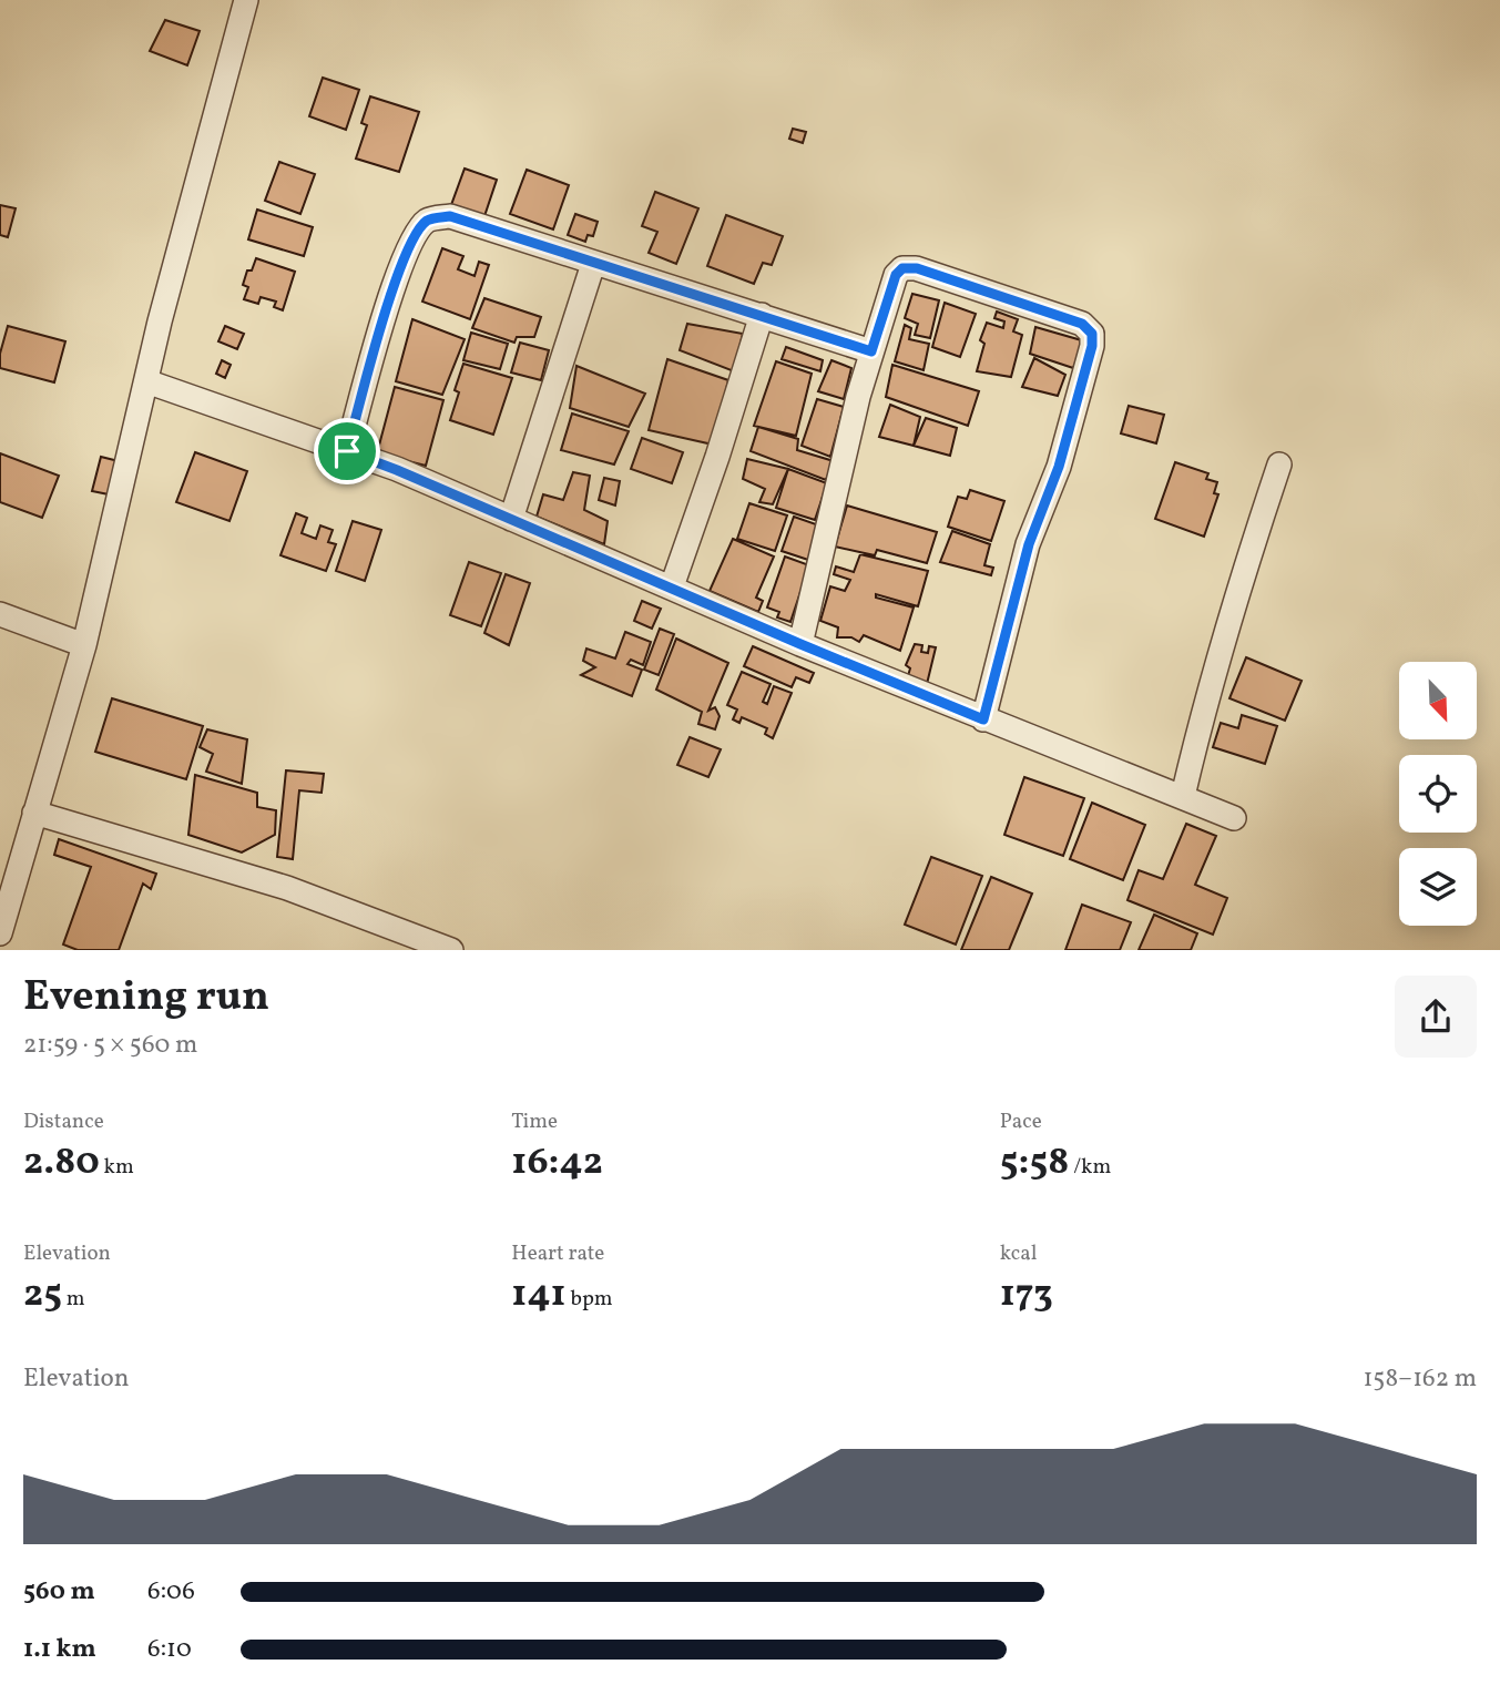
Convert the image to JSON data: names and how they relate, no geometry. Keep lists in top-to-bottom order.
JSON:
{
  "north": "bottom right",
  "page": {
    "heading": ["Evening run", "21:59 · 5 × 560 m"],
    "stats": [
      ["Distance", "2.80 km"],
      ["Time", "16:42"],
      ["Pace", "5:58 /km"],
      ["Elevation", "25 m"],
      ["Heart rate", "141 bpm"],
      ["kcal", "173"]
    ],
    "chart": ["Elevation", "158–162 m"],
    "list": [
      {
        "name": "560 m",
        "note": "6:06"
      },
      {
        "name": "1.1 km",
        "note": "6:10"
      }
    ]
  }
}
